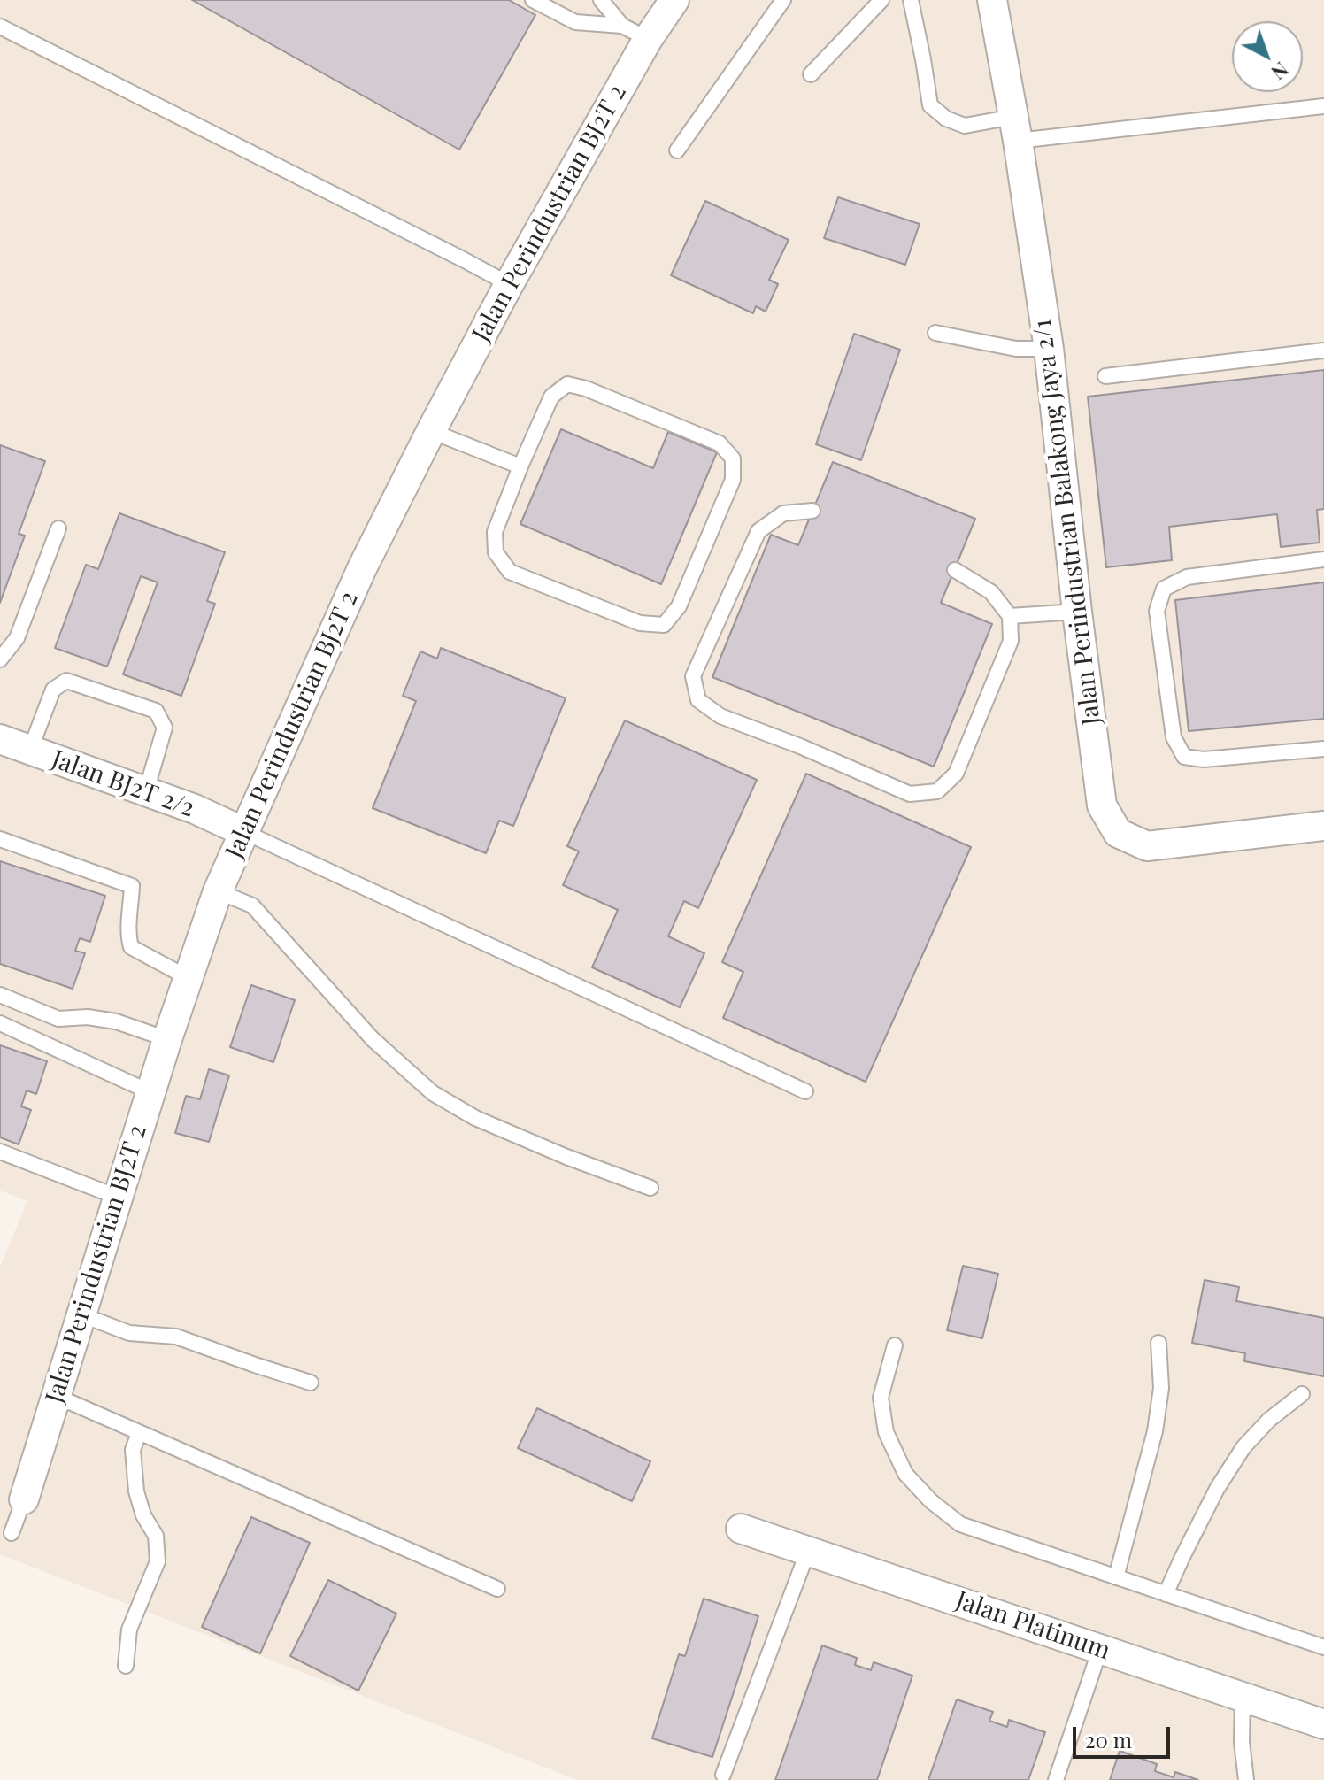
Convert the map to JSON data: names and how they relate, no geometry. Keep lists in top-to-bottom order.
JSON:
{
  "streets": {
    "street": [
      "Jalan Perindustrian BJ2T 2",
      "Jalan Perindustrian Balakong Jaya 2/1",
      "Jalan BJ2T 2/2",
      "Jalan Platinum"
    ]
  },
  "crossings": [
    ["Jalan Perindustrian BJ2T 2", "Jalan BJ2T 2/2"]
  ],
  "scale_bar": "20 m",
  "north": "bottom right"
}
